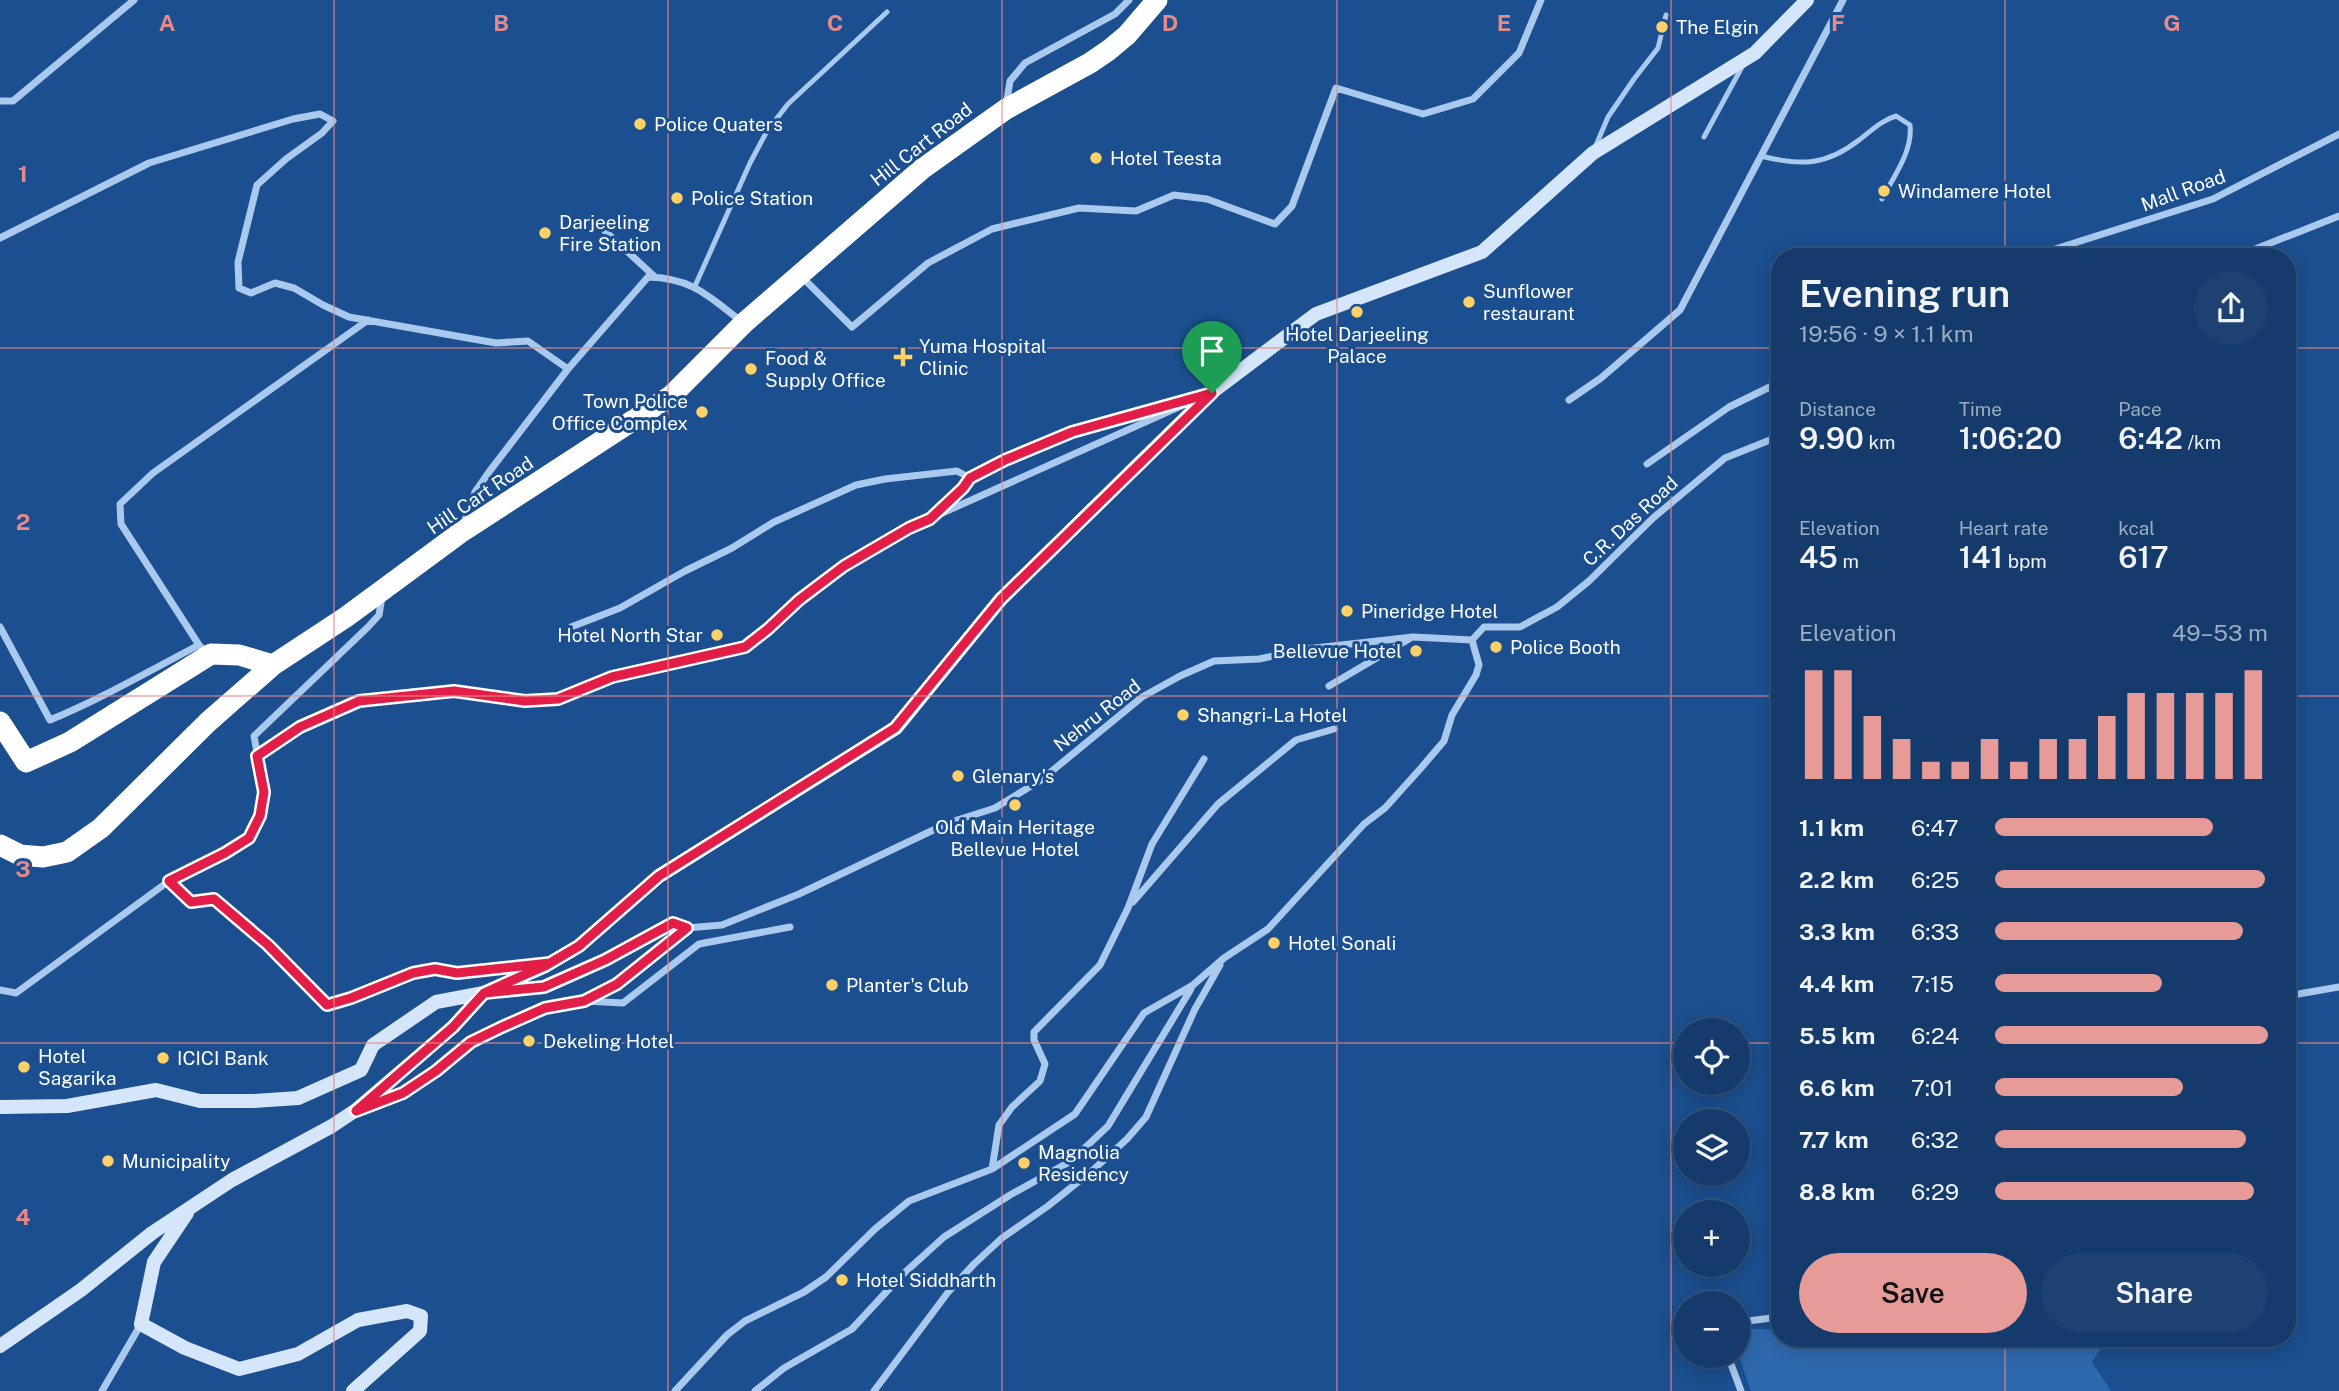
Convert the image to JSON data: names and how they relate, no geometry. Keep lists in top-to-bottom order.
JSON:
{
  "streets": {
    "highway": ["Hill Cart Road"],
    "street": ["Mall Road", "C.R. Das Road", "Nehru Road"]
  },
  "crossings": [
    ["C.R. Das Road", "Nehru Road"]
  ],
  "places": {
    "other": [
      "The Elgin",
      "Police Quaters",
      "Hotel Teesta",
      "Windamere Hotel",
      "Police Station",
      "Darjeeling Fire Station",
      "Sunflower restaurant",
      "Hotel Darjeeling Palace",
      "Food & Supply Office",
      "Town Police Office Complex",
      "Pineridge Hotel",
      "Hotel North Star",
      "Police Booth",
      "Bellevue Hotel",
      "Shangri-La Hotel",
      "Glenary's",
      "Old Main Heritage Bellevue Hotel",
      "Hotel Sonali",
      "Planter's Club",
      "Dekeling Hotel",
      "ICICI Bank",
      "Hotel Sagarika",
      "Municipality",
      "Magnolia Residency",
      "Hotel Siddharth"
    ],
    "health": ["Yuma Hospital Clinic"]
  },
  "page": {
    "heading": ["Evening run", "19:56 · 9 × 1.1 km"],
    "stats": [
      ["Distance", "9.90 km"],
      ["Time", "1:06:20"],
      ["Pace", "6:42 /km"],
      ["Elevation", "45 m"],
      ["Heart rate", "141 bpm"],
      ["kcal", "617"]
    ],
    "chart": ["Elevation", "49–53 m"],
    "list": [
      {
        "name": "1.1 km",
        "note": "6:47"
      },
      {
        "name": "2.2 km",
        "note": "6:25"
      },
      {
        "name": "3.3 km",
        "note": "6:33"
      },
      {
        "name": "4.4 km",
        "note": "7:15"
      },
      {
        "name": "5.5 km",
        "note": "6:24"
      },
      {
        "name": "6.6 km",
        "note": "7:01"
      },
      {
        "name": "7.7 km",
        "note": "6:32"
      },
      {
        "name": "8.8 km",
        "note": "6:29"
      }
    ],
    "map_buttons": ["+", "−"],
    "buttons": ["Save", "Share"]
  },
  "grid": {
    "columns": [
      "A",
      "B",
      "C",
      "D",
      "E",
      "F",
      "G"
    ],
    "rows": [
      "1",
      "2",
      "3",
      "4"
    ]
  }
}
